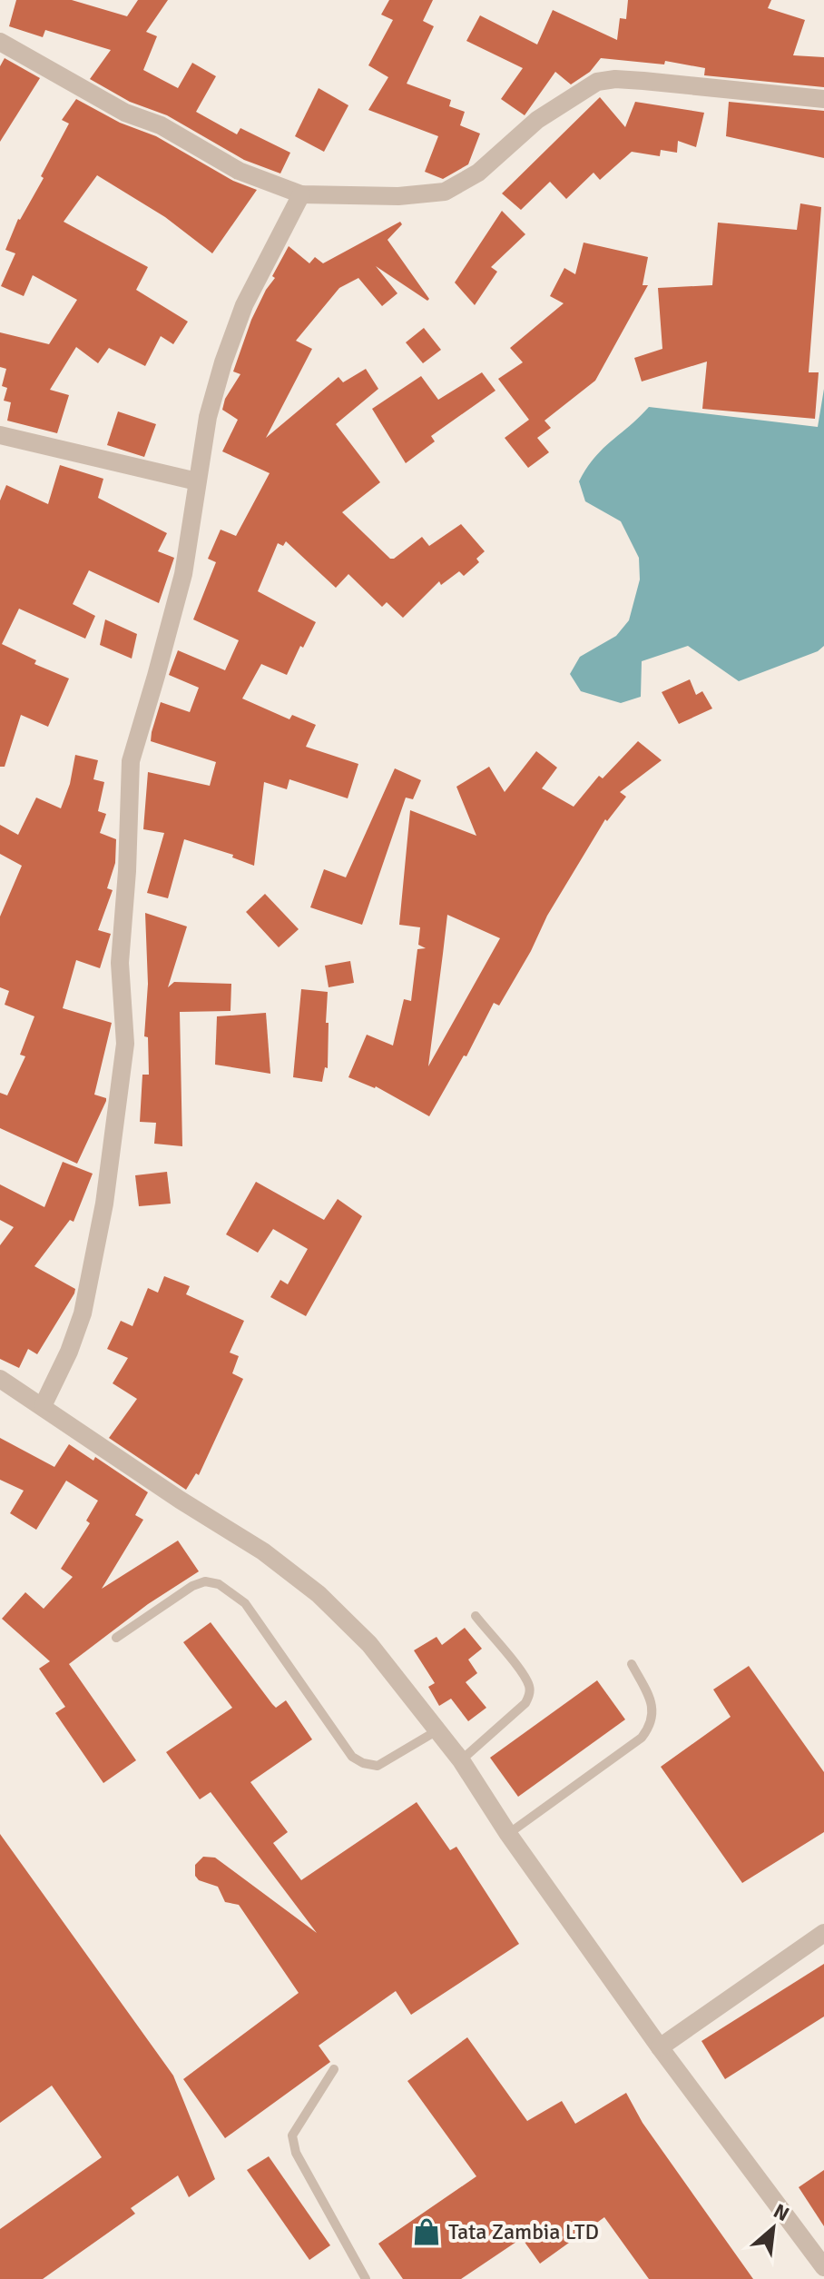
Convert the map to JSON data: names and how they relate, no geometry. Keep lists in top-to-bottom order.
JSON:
{
  "places": {
    "shop": ["Tata Zambia LTD"]
  },
  "north": "top right"
}
